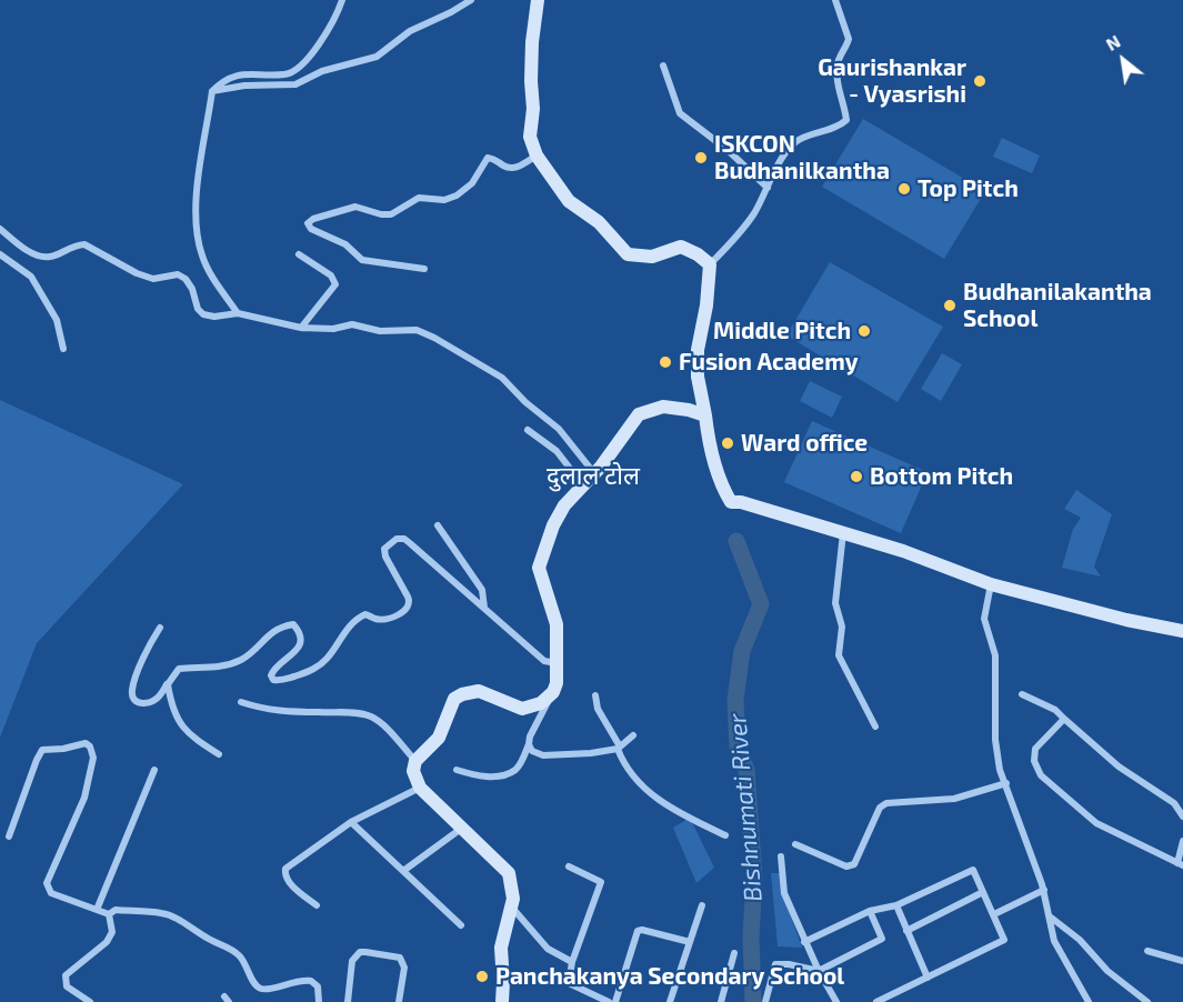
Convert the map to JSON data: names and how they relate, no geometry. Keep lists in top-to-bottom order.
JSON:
{
  "districts": ["दुलाल टोल"],
  "water": ["Bishnumati River"],
  "places": [
    "Gaurishankar - Vyasrishi",
    "ISKCON Budhanilkantha",
    "Top Pitch",
    "Budhanilakantha School",
    "Middle Pitch",
    "Fusion Academy",
    "Ward office",
    "Bottom Pitch",
    "Panchakanya Secondary School"
  ],
  "north": "top left"
}
